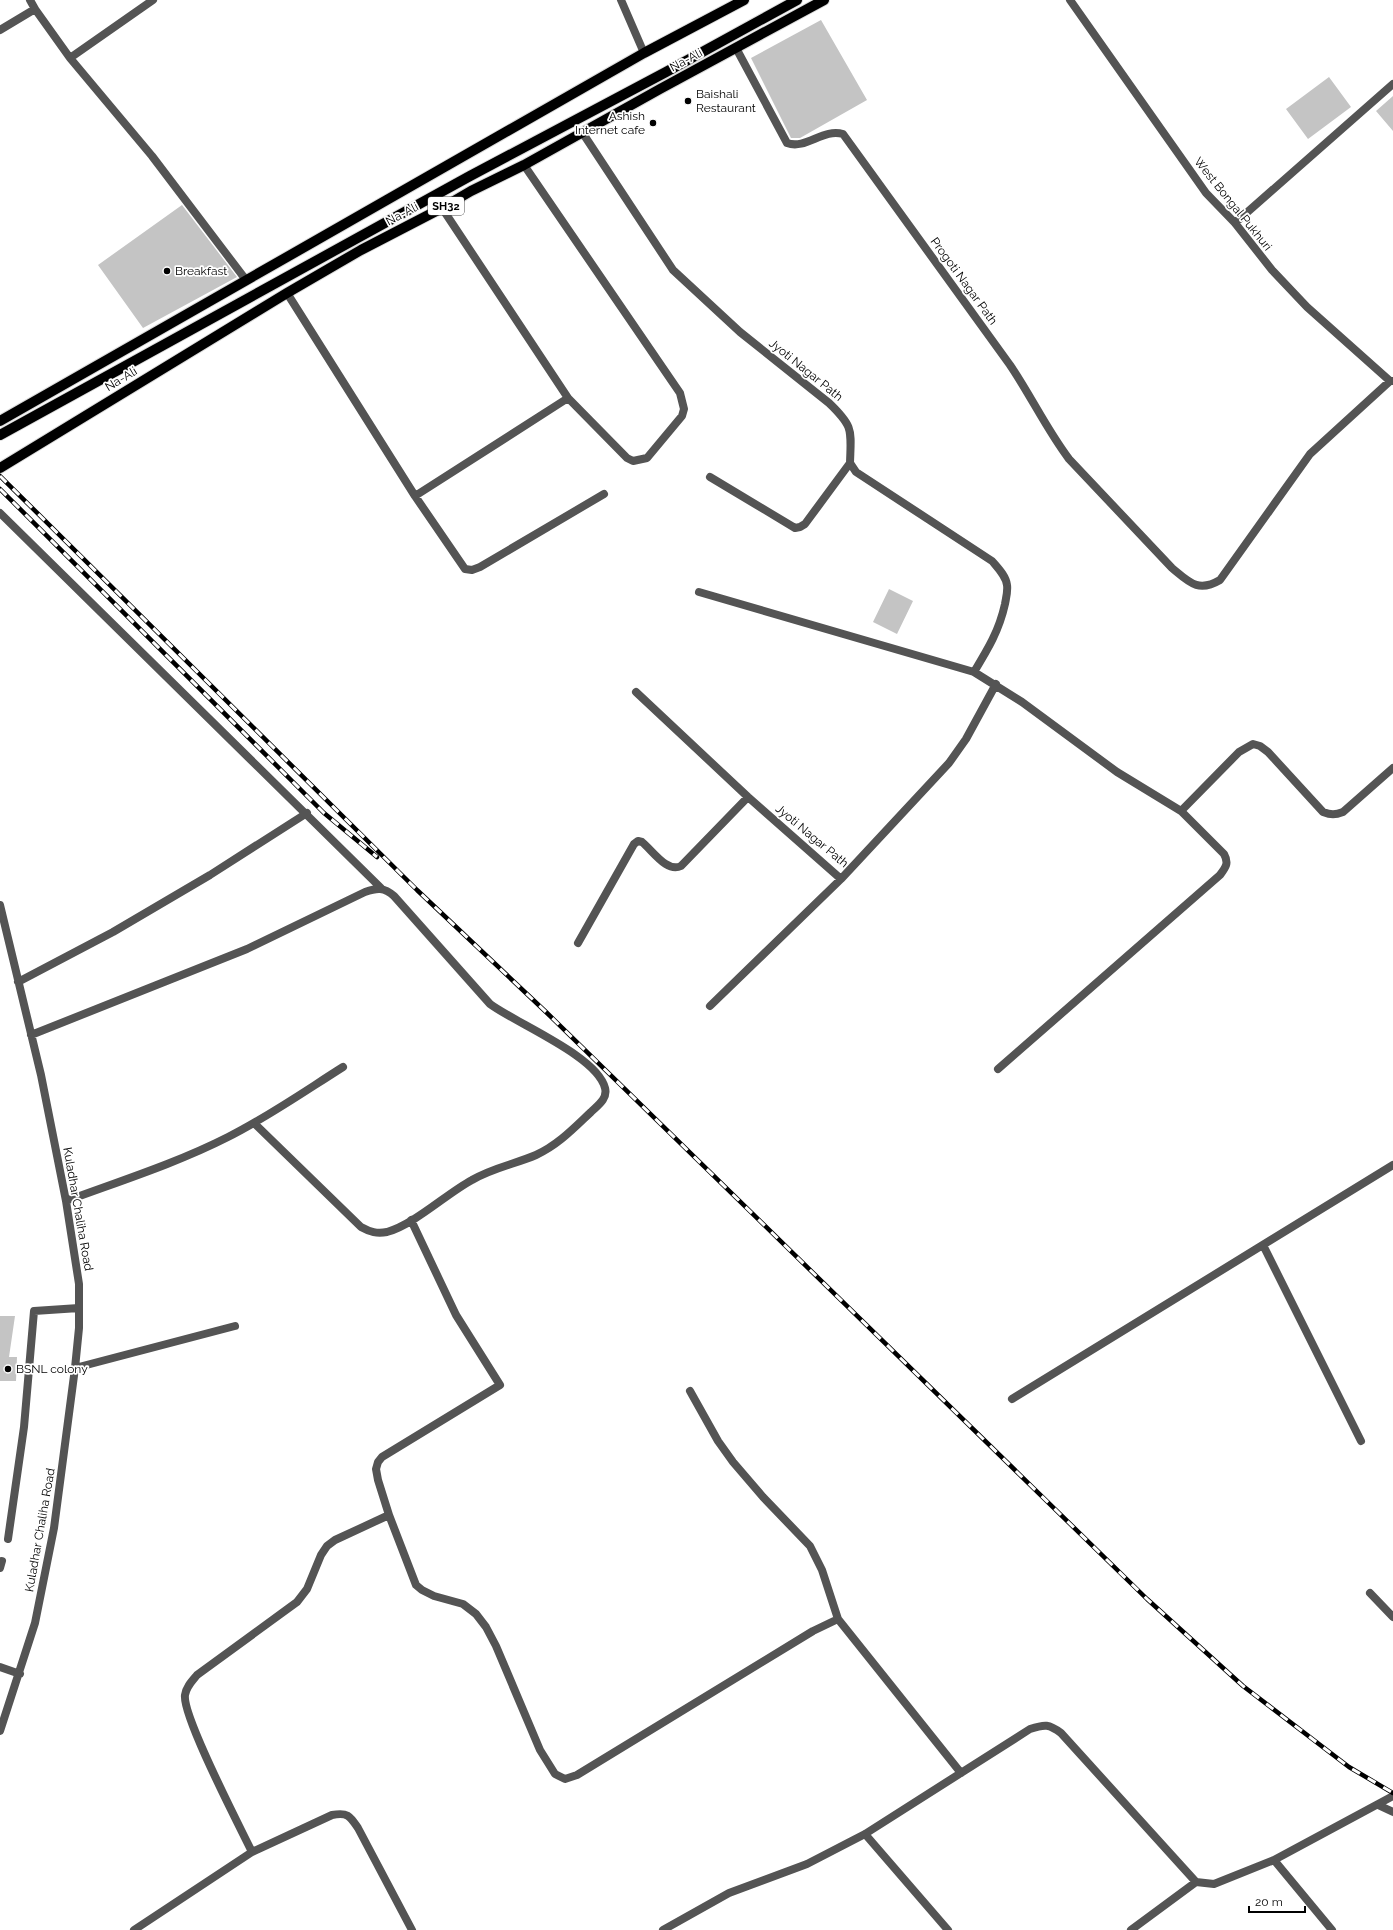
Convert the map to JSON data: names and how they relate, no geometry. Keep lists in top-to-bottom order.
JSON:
{
  "streets": {
    "main road": ["Na-Ali", "SH32"],
    "street": [
      "West Bongal Pukhuri",
      "Progoti Nagar Path",
      "Jyoti Nagar Path",
      "Kuladhar Chaliha Road"
    ]
  },
  "crossings": [
    ["Na-Ali", "Progoti Nagar Path"],
    ["Na-Ali", "Jyoti Nagar Path"],
    ["West Bongal Pukhuri", "Progoti Nagar Path"]
  ],
  "places": [
    "Baishali Restaurant",
    "Ashish Internet cafe",
    "Breakfast",
    "BSNL colony"
  ],
  "scale_bar": "20 m"
}
